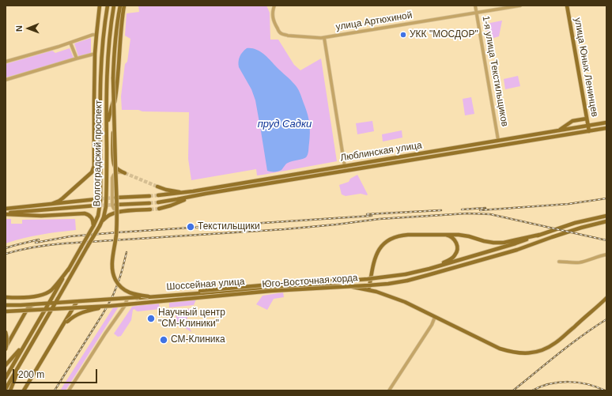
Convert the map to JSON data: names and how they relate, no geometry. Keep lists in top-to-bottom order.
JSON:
{
  "streets": {
    "main road": [
      "улица Юных Ленинцев",
      "Люблинская улица",
      "Волгоградский проспект",
      "Юго-Восточная хорда",
      "Шоссейная улица"
    ],
    "street": ["улица Артюхиной", "1-я улица Текстильщиков"]
  },
  "crossings": [
    ["улица Артюхиной", "1-я улица Текстильщиков"],
    ["улица Юных Ленинцев", "Люблинская улица"],
    ["1-я улица Текстильщиков", "Люблинская улица"]
  ],
  "water": ["пруд Садки"],
  "places": [
    "УКК \"МОСДОР\"",
    "Текстильщики",
    "Научный центр \"СМ-Клиники\"",
    "СМ-Клиника"
  ],
  "scale_bar": "200 m",
  "north": "left"
}
